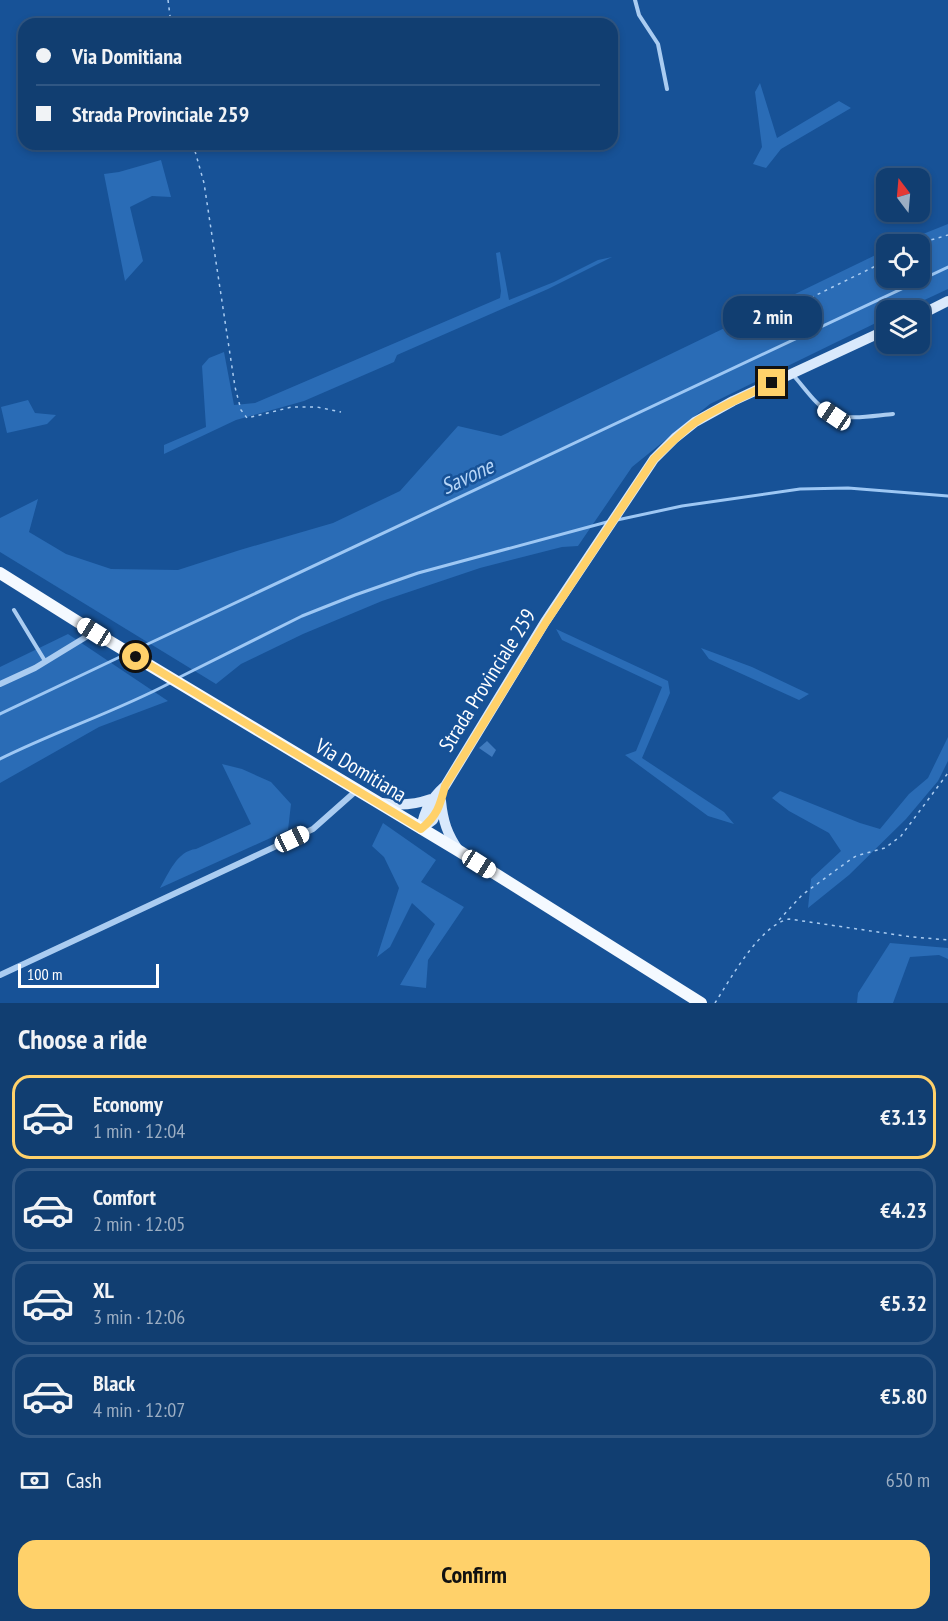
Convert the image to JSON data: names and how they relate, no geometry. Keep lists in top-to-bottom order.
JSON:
{
  "streets": {
    "main road": ["Via Domitiana"],
    "street": ["Strada Provinciale 259"]
  },
  "crossings": [
    ["Strada Provinciale 259", "Via Domitiana"]
  ],
  "water": ["Savone"],
  "scale_bar": "100 m",
  "north": "top",
  "page": {
    "banner": ["Via Domitiana", "Strada Provinciale 259"],
    "bubble": "2 min",
    "scale": "100 m",
    "heading": "Choose a ride",
    "list": [
      {
        "name": "Economy",
        "note": "1 min · 12:04",
        "value": "€3.13"
      },
      {
        "name": "Comfort",
        "note": "2 min · 12:05",
        "value": "€4.23"
      },
      {
        "name": "XL",
        "note": "3 min · 12:06",
        "value": "€5.32"
      },
      {
        "name": "Black",
        "note": "4 min · 12:07",
        "value": "€5.80"
      }
    ],
    "pay": ["Cash", "650 m"],
    "buttons": "Confirm"
  }
}
